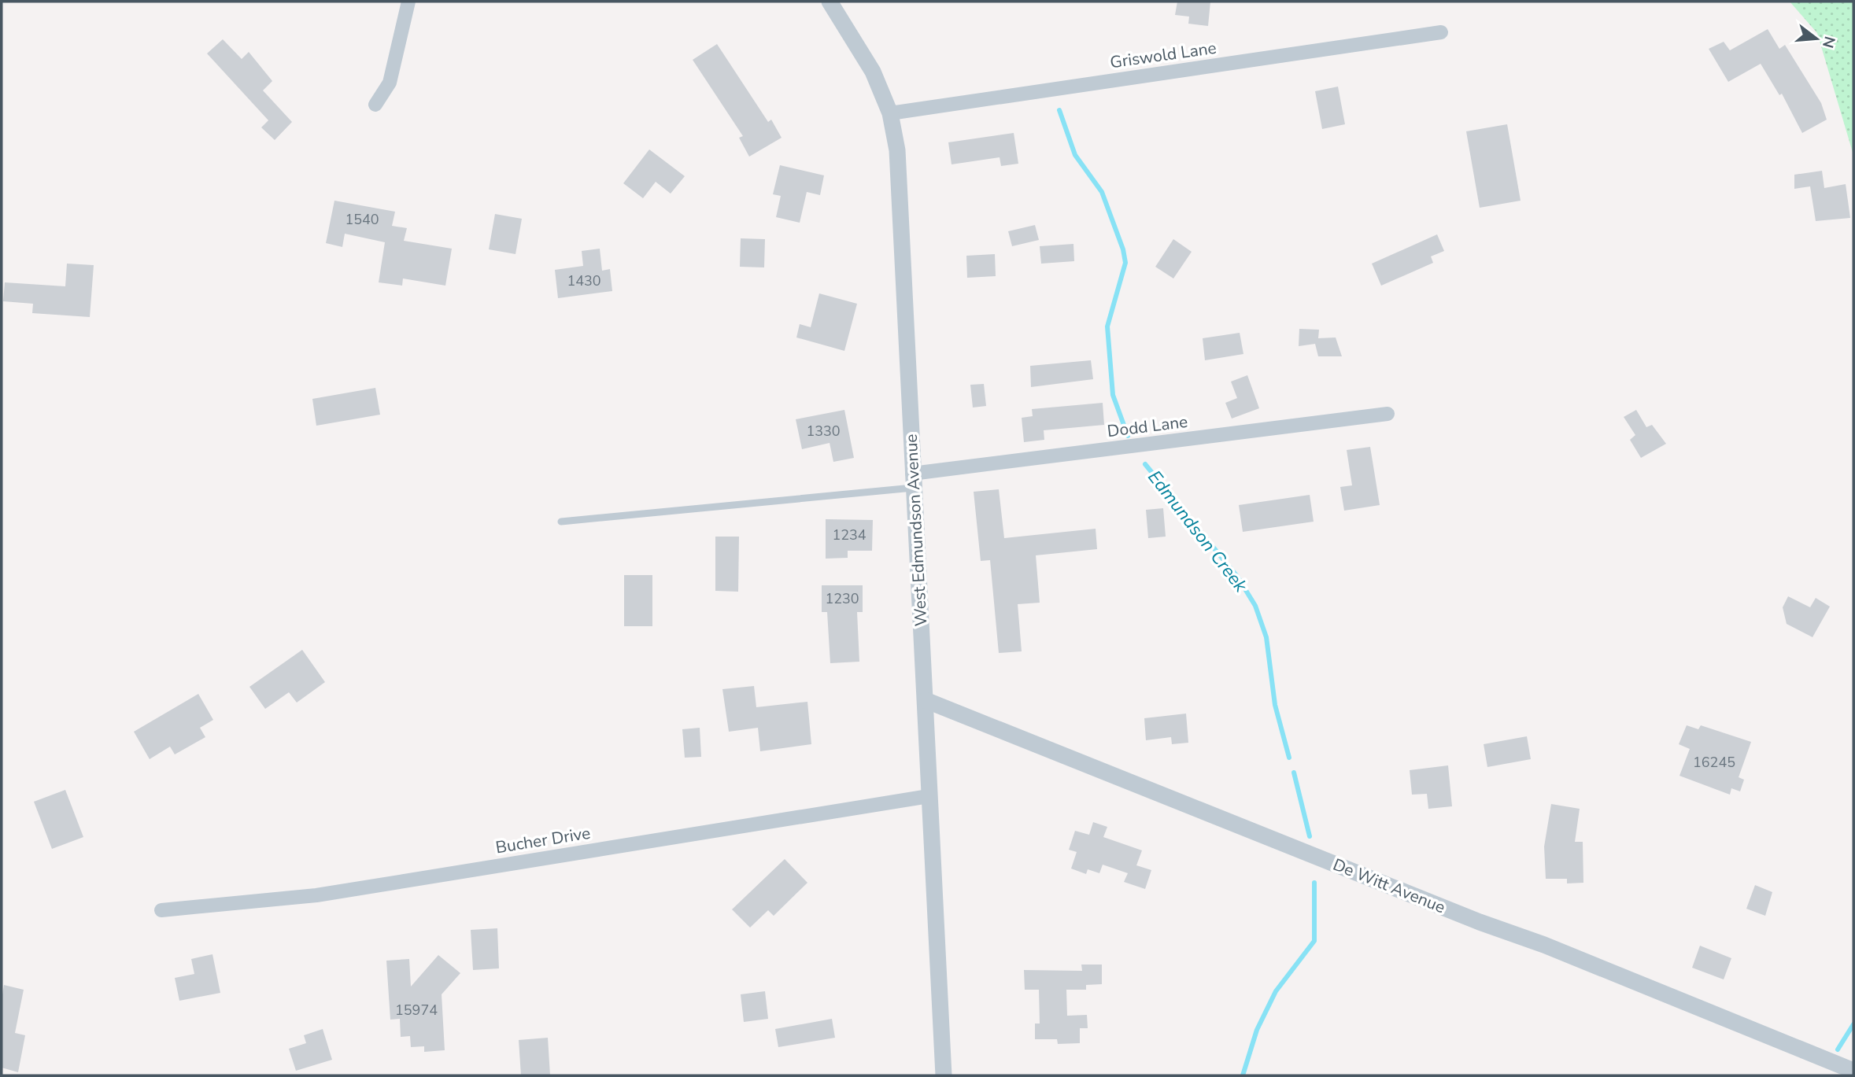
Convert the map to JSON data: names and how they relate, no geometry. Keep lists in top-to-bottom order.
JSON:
{
  "streets": {
    "street": [
      "Griswold Lane",
      "Dodd Lane",
      "West Edmundson Avenue",
      "Bucher Drive",
      "De Witt Avenue"
    ]
  },
  "crossings": [
    ["Griswold Lane", "West Edmundson Avenue"],
    ["Dodd Lane", "West Edmundson Avenue"],
    ["West Edmundson Avenue", "Bucher Drive"],
    ["West Edmundson Avenue", "De Witt Avenue"]
  ],
  "water": ["Edmundson Creek"],
  "house_numbers": [
    "1540",
    "1430",
    "1330",
    "1234",
    "1230",
    "16245",
    "15974"
  ],
  "north": "right"
}
